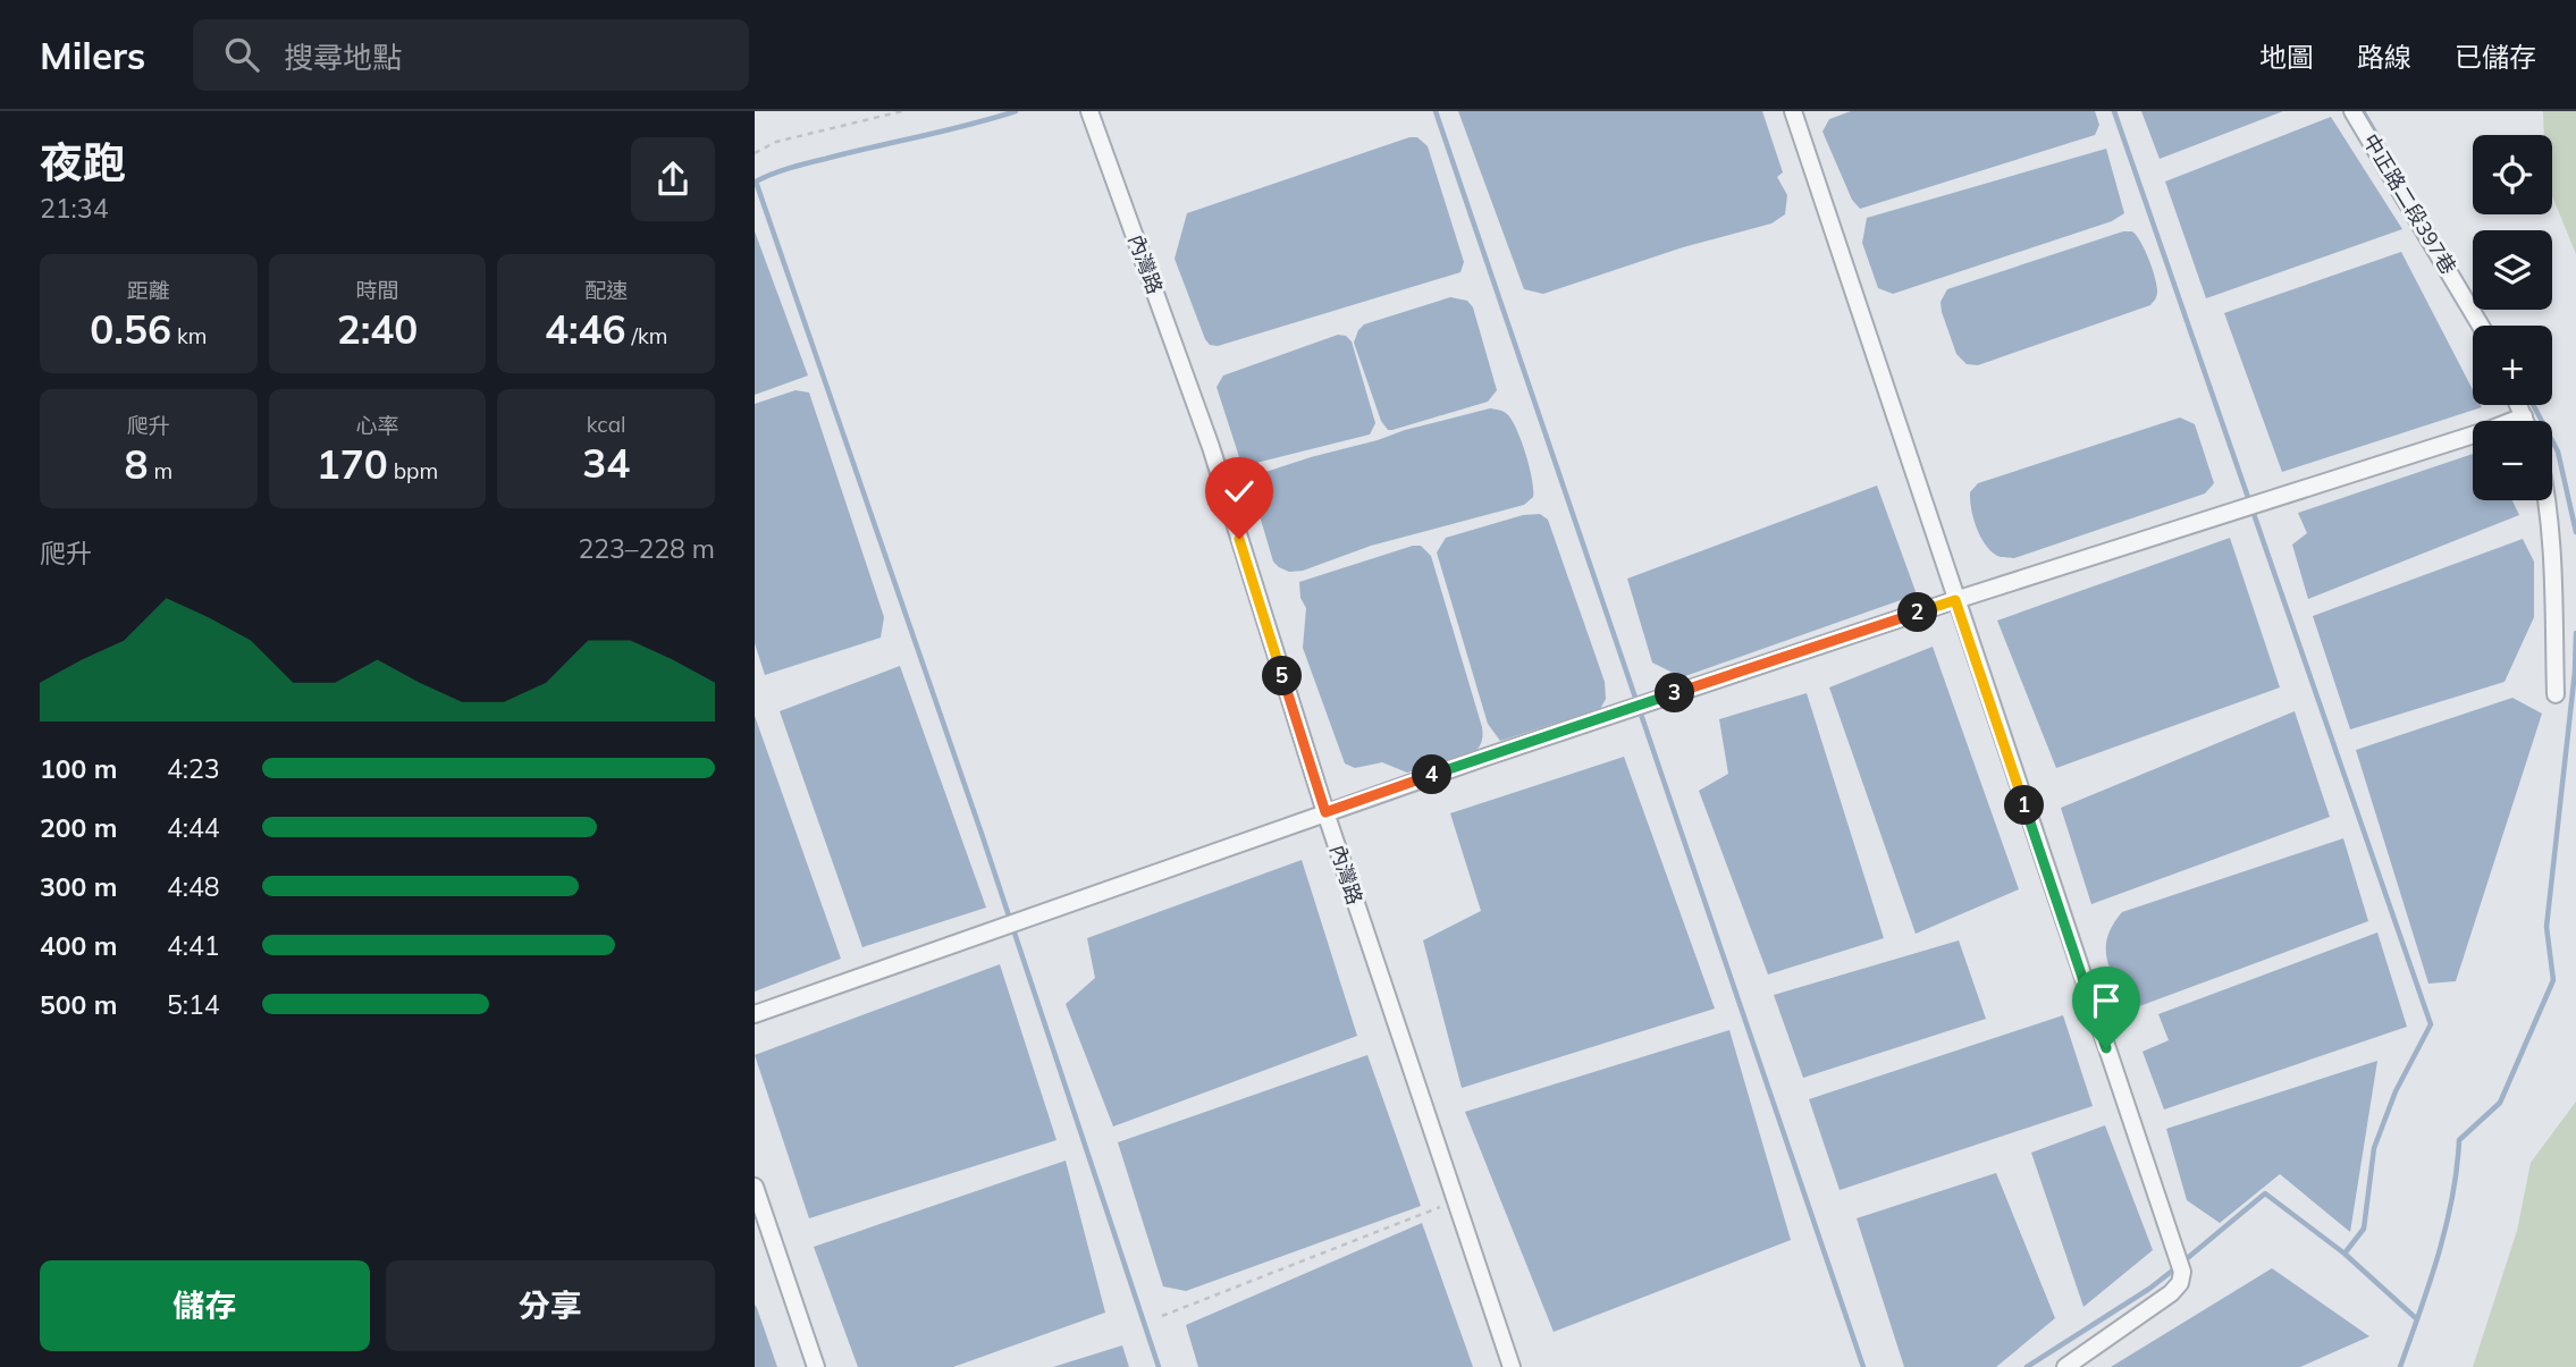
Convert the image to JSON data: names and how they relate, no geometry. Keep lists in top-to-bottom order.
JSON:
{
  "streets": {
    "street": ["中正路二段397巷", "內灣路"]
  },
  "page": {
    "header": "Milers",
    "search": "搜尋地點",
    "nav": ["地圖", "路線", "已儲存"],
    "heading": ["夜跑", "21:34"],
    "map_buttons": ["+", "−"],
    "stats": [
      ["距離", "0.56 km"],
      ["時間", "2:40"],
      ["配速", "4:46 /km"],
      ["爬升", "8 m"],
      ["心率", "170 bpm"],
      ["kcal", "34"]
    ],
    "chart": ["爬升", "223–228 m"],
    "pins": [
      "2",
      "5",
      "3",
      "4",
      "1"
    ],
    "list": [
      {
        "name": "100 m",
        "note": "4:23"
      },
      {
        "name": "200 m",
        "note": "4:44"
      },
      {
        "name": "300 m",
        "note": "4:48"
      },
      {
        "name": "400 m",
        "note": "4:41"
      },
      {
        "name": "500 m",
        "note": "5:14"
      }
    ],
    "buttons": ["儲存", "分享"]
  }
}
